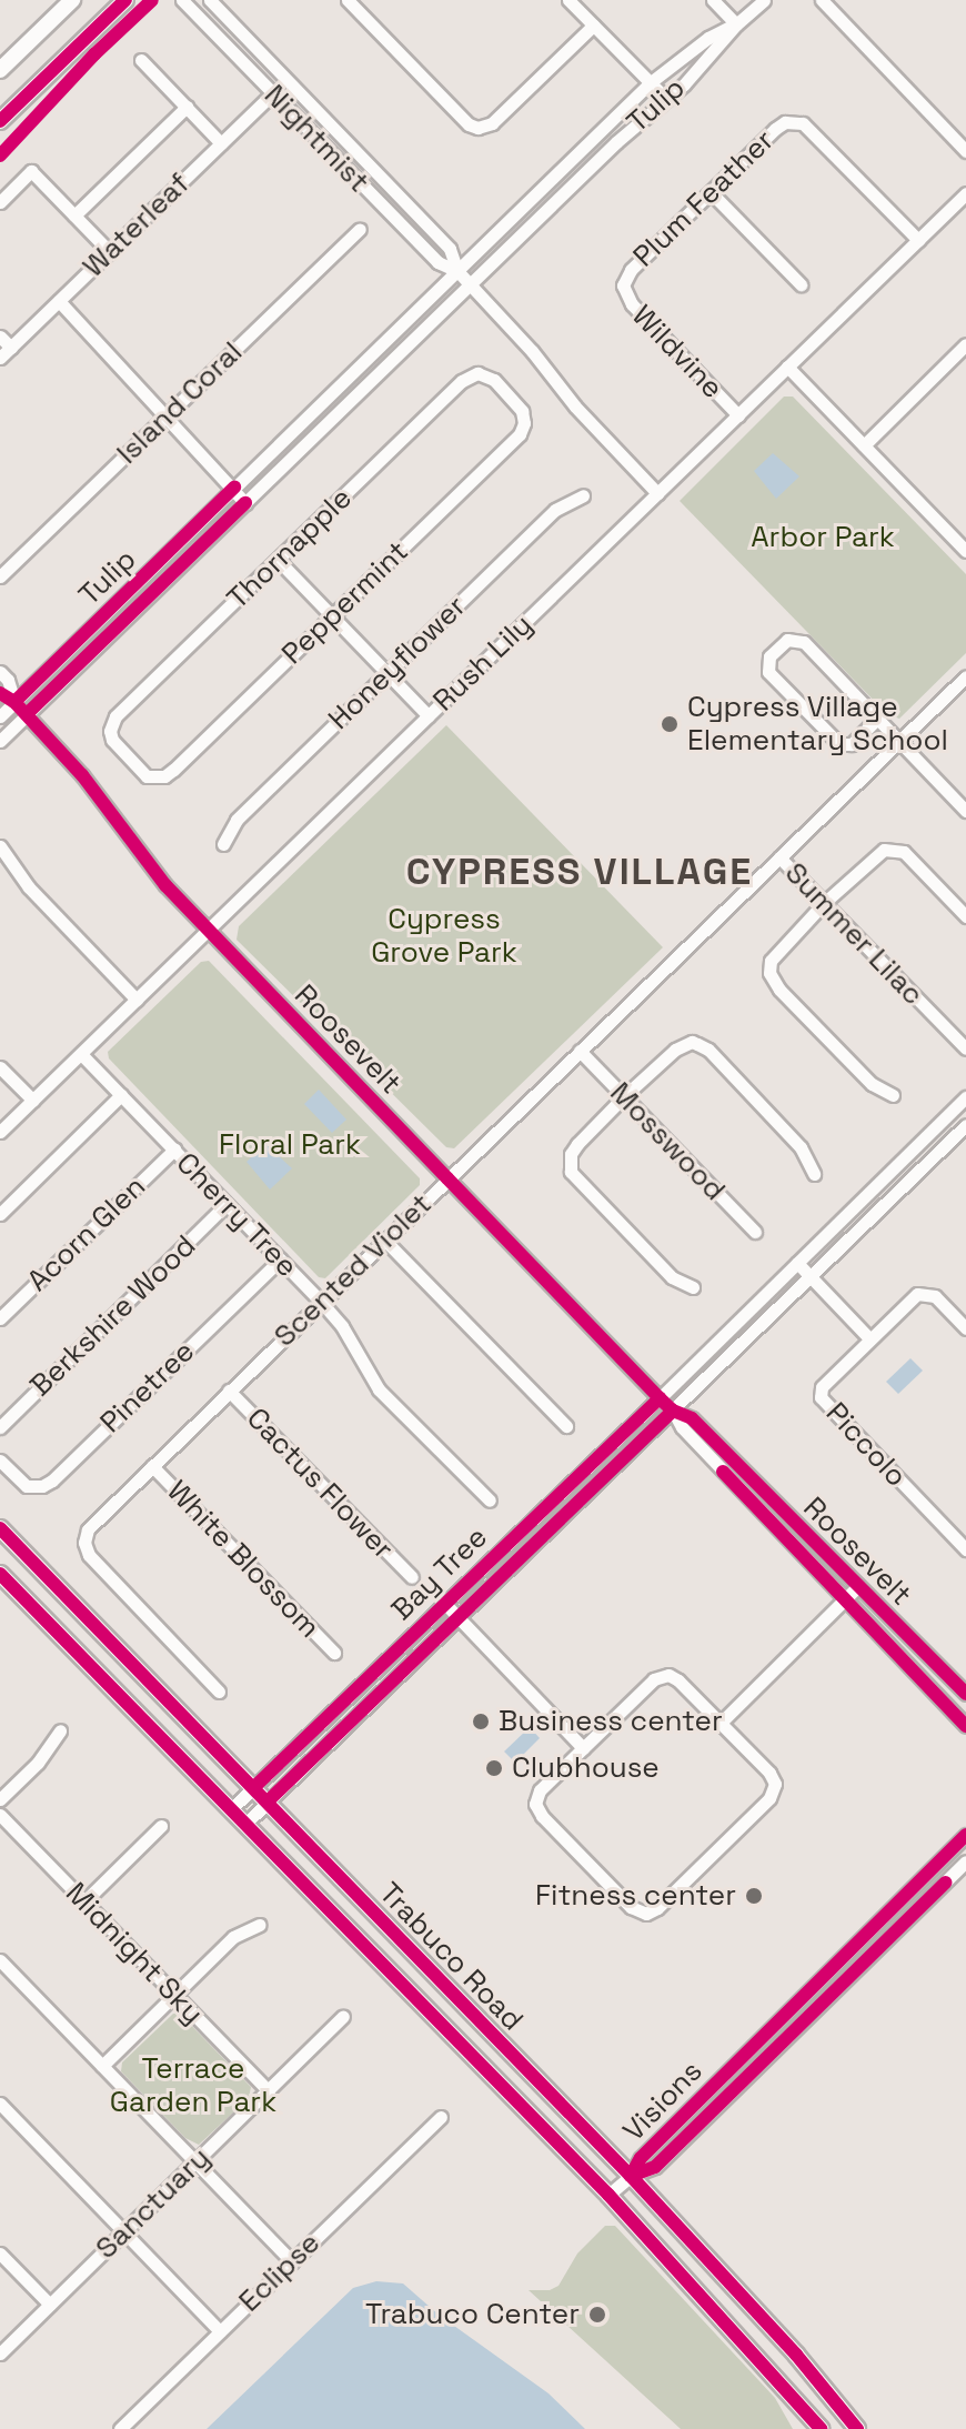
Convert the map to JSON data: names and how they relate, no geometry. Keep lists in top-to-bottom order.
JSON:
{
  "streets": {
    "main road": ["Trabuco Road"],
    "street": [
      "Tulip",
      "Nightmist",
      "Plum Feather",
      "Waterleaf",
      "Wildvine",
      "Island Coral",
      "Thornapple",
      "Peppermint",
      "Honeyflower",
      "Rush Lily",
      "Summer Lilac",
      "Roosevelt",
      "Mosswood",
      "Cherry Tree",
      "Acorn Glen",
      "Scented Violet",
      "Berkshire Wood",
      "Pinetree",
      "Piccolo",
      "Cactus Flower",
      "White Blossom",
      "Bay Tree",
      "Midnight Sky",
      "Visions",
      "Sanctuary",
      "Eclipse"
    ]
  },
  "crossings": [
    ["Tulip", "Nightmist"],
    ["Tulip", "Roosevelt"],
    ["Nightmist", "Waterleaf"],
    ["Nightmist", "Rush Lily"],
    ["Plum Feather", "Wildvine"],
    ["Plum Feather", "Rush Lily"],
    ["Wildvine", "Rush Lily"],
    ["Thornapple", "Peppermint"],
    ["Rush Lily", "Roosevelt"],
    ["Rush Lily", "Cherry Tree"],
    ["Summer Lilac", "Scented Violet"],
    ["Roosevelt", "Scented Violet"],
    ["Roosevelt", "Bay Tree"],
    ["Mosswood", "Scented Violet"],
    ["Cherry Tree", "Acorn Glen"],
    ["Cherry Tree", "Scented Violet"],
    ["Cherry Tree", "Berkshire Wood"],
    ["Cherry Tree", "Pinetree"],
    ["Scented Violet", "Cactus Flower"],
    ["Scented Violet", "White Blossom"],
    ["Bay Tree", "Trabuco Road"],
    ["Midnight Sky", "Sanctuary"],
    ["Trabuco Road", "Visions"]
  ],
  "districts": ["CYPRESS VILLAGE"],
  "parks": [
    "Arbor Park",
    "Cypress Grove Park",
    "Floral Park",
    "Terrace Garden Park"
  ],
  "places": [
    "Cypress Village Elementary School",
    "Business center",
    "Clubhouse",
    "Fitness center",
    "Trabuco Center"
  ]
}
